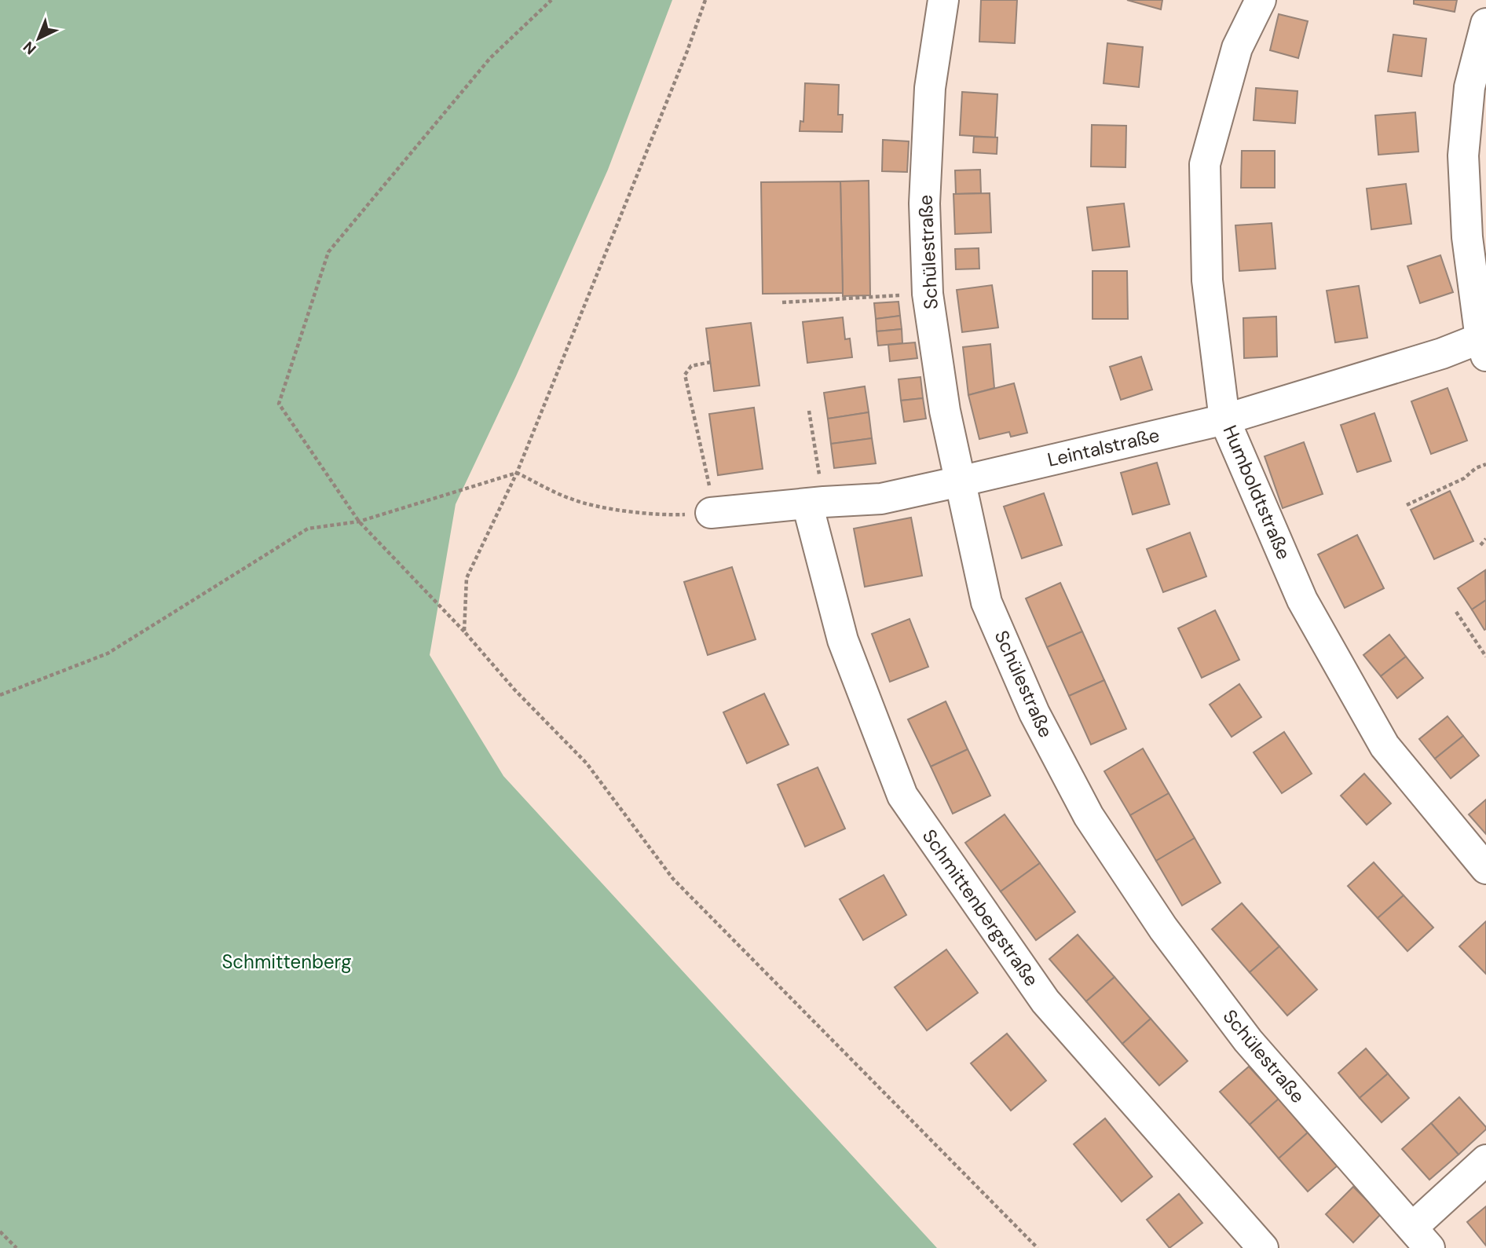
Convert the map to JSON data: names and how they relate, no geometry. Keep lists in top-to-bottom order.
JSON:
{
  "streets": {
    "street": [
      "Schülestraße",
      "Leintalstraße",
      "Humboldtstraße",
      "Schmittenbergstraße"
    ]
  },
  "crossings": [
    ["Schülestraße", "Leintalstraße"],
    ["Leintalstraße", "Humboldtstraße"],
    ["Leintalstraße", "Schmittenbergstraße"]
  ],
  "parks": ["Schmittenberg"],
  "north": "bottom left"
}
